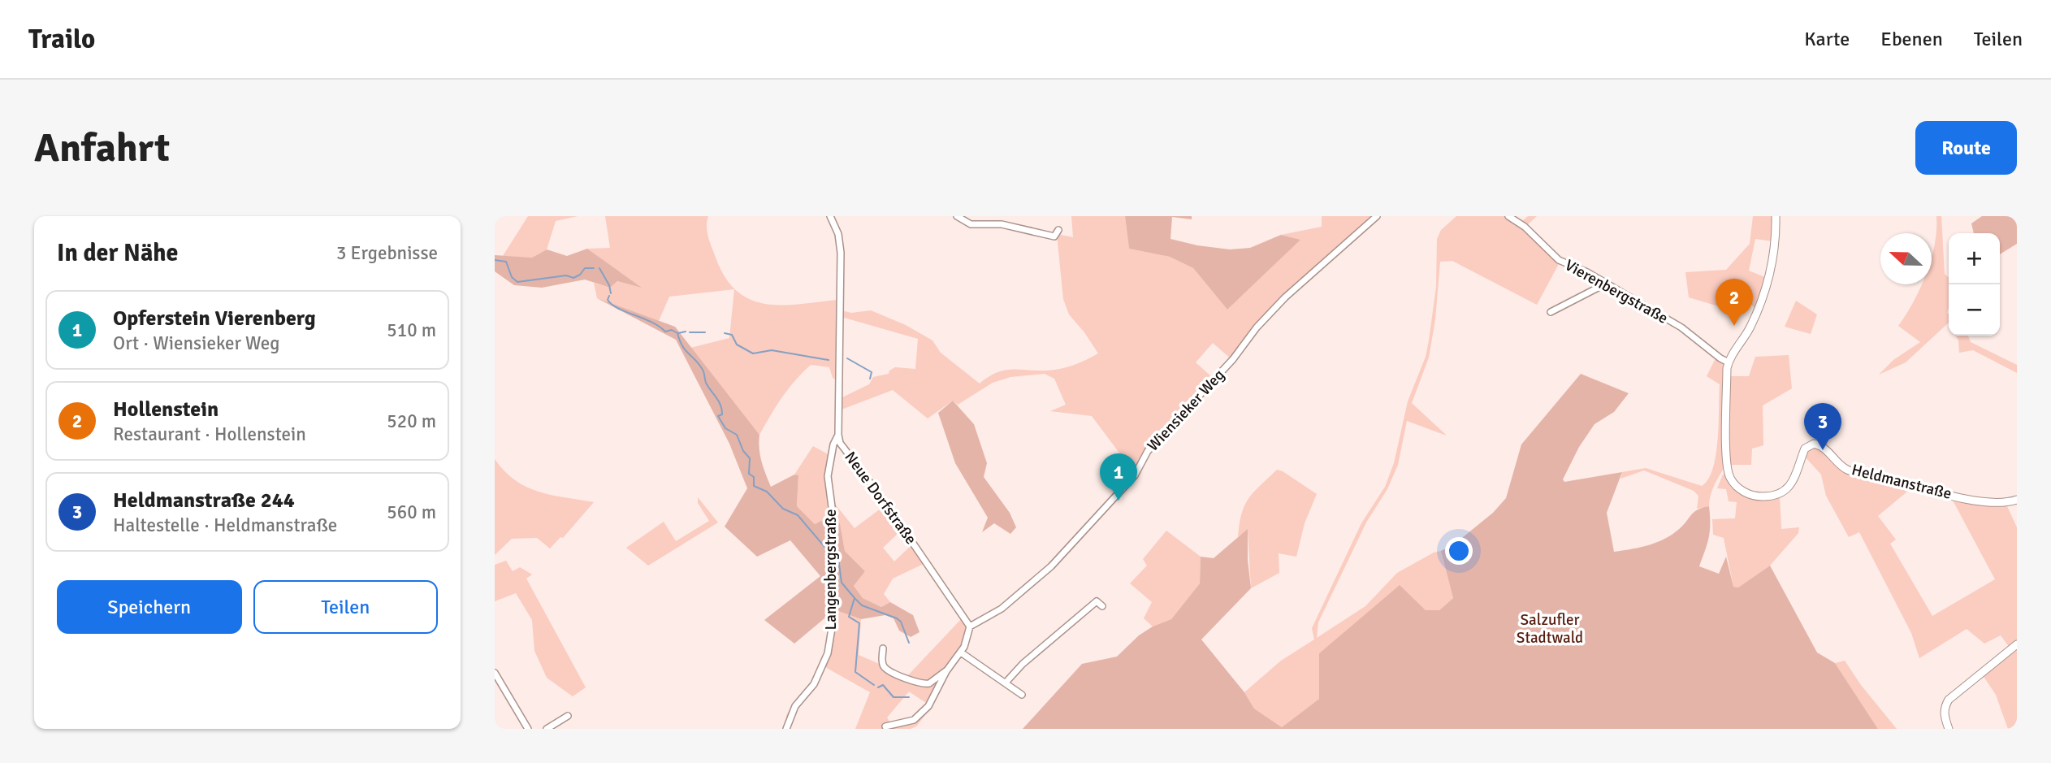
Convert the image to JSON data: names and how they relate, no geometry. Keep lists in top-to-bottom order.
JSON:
{
  "streets": {
    "main road": ["Heldmanstraße"],
    "street": [
      "Vierenbergstraße",
      "Wiensieker Weg",
      "Neue Dorfstraße",
      "Langenbergstraße"
    ]
  },
  "crossings": [
    ["Vierenbergstraße", "Heldmanstraße"],
    ["Wiensieker Weg", "Neue Dorfstraße"],
    ["Neue Dorfstraße", "Langenbergstraße"]
  ],
  "parks": ["Salzufler Stadtwald"],
  "north": "left",
  "page": {
    "header": "Trailo",
    "nav": ["Karte", "Ebenen", "Teilen"],
    "buttons": [
      "Route",
      ["Speichern", "Teilen"]
    ],
    "title": "Anfahrt",
    "heading": ["In der Nähe", "3 Ergebnisse"],
    "map_buttons": ["+", "−"],
    "pins": ["2", "3", "1"],
    "list": [
      {
        "mark": "1",
        "name": "Opferstein Vierenberg",
        "note": "Ort · Wiensieker Weg",
        "value": "510 m"
      },
      {
        "mark": "2",
        "name": "Hollenstein",
        "note": "Restaurant · Hollenstein",
        "value": "520 m"
      },
      {
        "mark": "3",
        "name": "Heldmanstraße 244",
        "note": "Haltestelle · Heldmanstraße",
        "value": "560 m"
      }
    ]
  }
}
